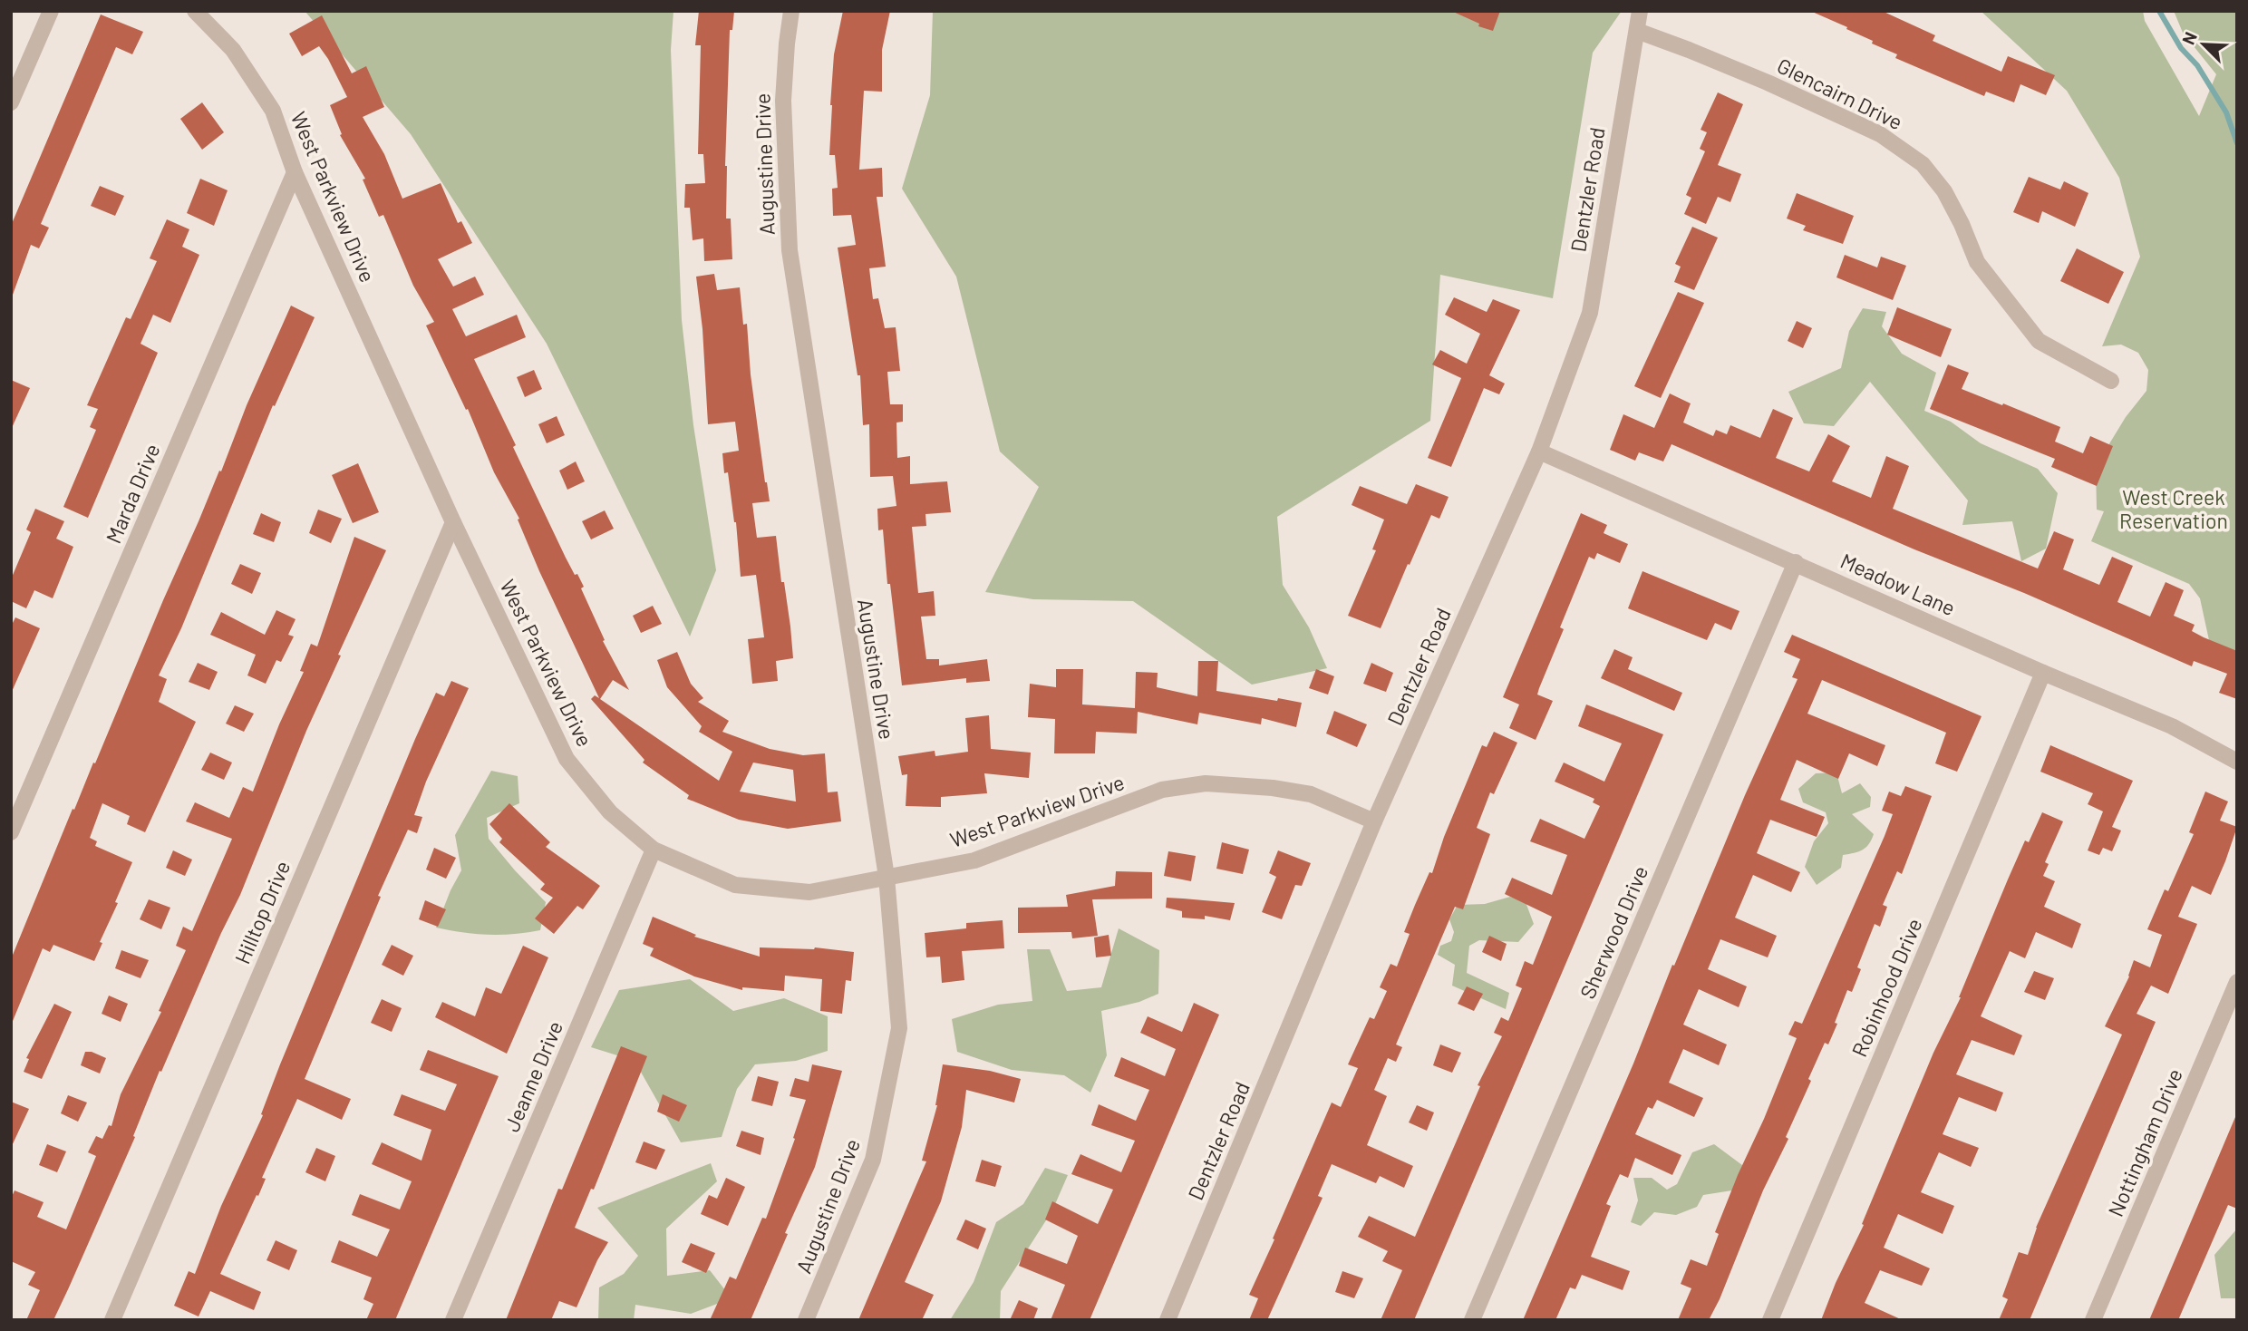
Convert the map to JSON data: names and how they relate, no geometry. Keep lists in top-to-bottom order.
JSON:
{
  "streets": {
    "street": [
      "Glencairn Drive",
      "Augustine Drive",
      "Dentzler Road",
      "West Parkview Drive",
      "Marda Drive",
      "Meadow Lane",
      "Hilltop Drive",
      "Sherwood Drive",
      "Robinhood Drive",
      "Jeanne Drive",
      "Nottingham Drive"
    ]
  },
  "crossings": [
    ["Glencairn Drive", "Dentzler Road"],
    ["Augustine Drive", "West Parkview Drive"],
    ["Dentzler Road", "West Parkview Drive"],
    ["Dentzler Road", "Meadow Lane"],
    ["West Parkview Drive", "Marda Drive"],
    ["West Parkview Drive", "Hilltop Drive"],
    ["West Parkview Drive", "Jeanne Drive"],
    ["Meadow Lane", "Sherwood Drive"],
    ["Meadow Lane", "Robinhood Drive"]
  ],
  "parks": ["West Creek Reservation"],
  "north": "top left"
}
